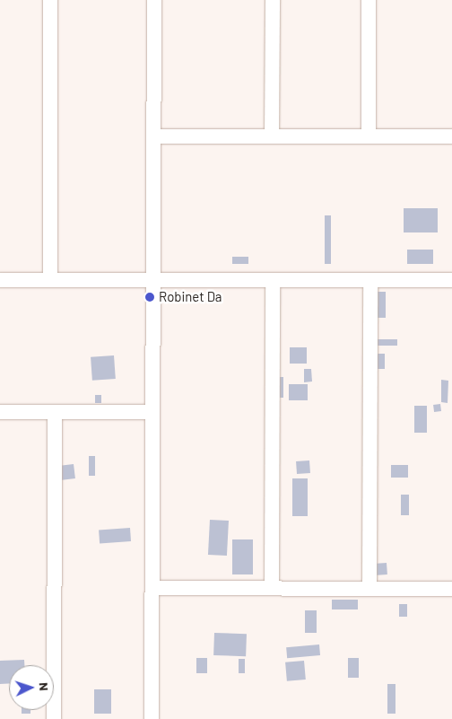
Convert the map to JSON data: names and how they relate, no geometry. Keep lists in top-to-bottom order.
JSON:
{
  "places": ["Robinet Da"],
  "north": "right"
}
